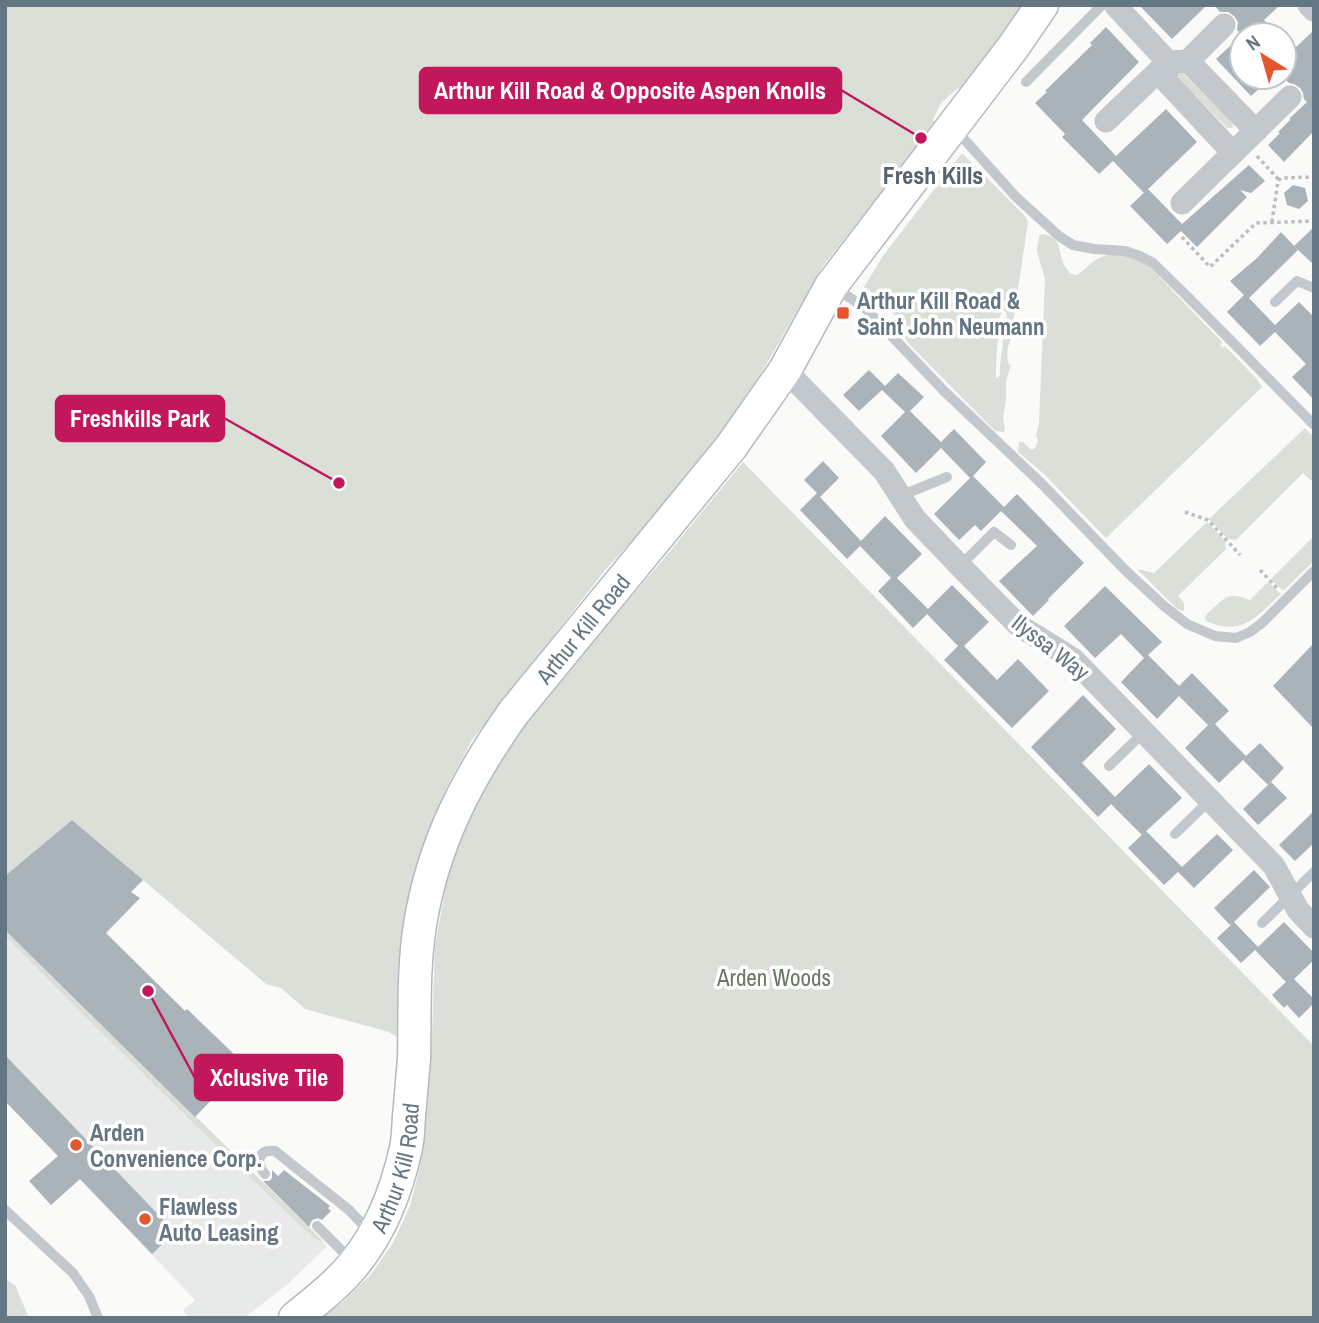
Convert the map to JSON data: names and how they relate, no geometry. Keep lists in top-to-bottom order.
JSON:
{
  "streets": {
    "street": ["Arthur Kill Road", "Ilyssa Way"]
  },
  "crossings": [
    ["Arthur Kill Road", "Ilyssa Way"]
  ],
  "districts": ["Fresh Kills"],
  "parks": ["Arden Woods"],
  "places": {
    "other": [
      "Arthur Kill Road & Opposite Aspen Knolls",
      "Freshkills Park",
      "Xclusive Tile",
      "Arden Convenience Corp.",
      "Flawless Auto Leasing"
    ],
    "transit": ["Arthur Kill Road & Saint John Neumann"]
  },
  "north": "top left"
}
